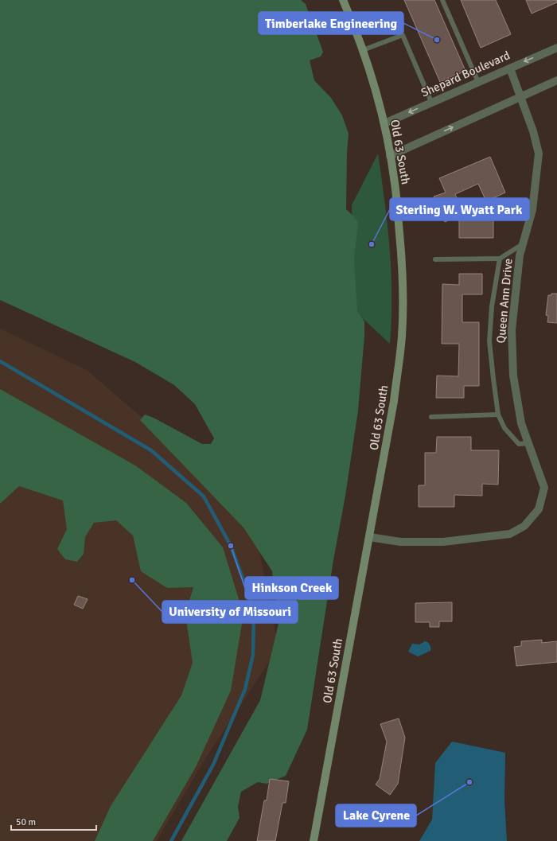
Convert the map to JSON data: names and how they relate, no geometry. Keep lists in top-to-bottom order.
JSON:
{
  "streets": {
    "main road": ["Old 63 South"],
    "street": ["Shepard Boulevard", "Queen Ann Drive"]
  },
  "crossings": [
    ["Shepard Boulevard", "Old 63 South"],
    ["Shepard Boulevard", "Queen Ann Drive"],
    ["Old 63 South", "Queen Ann Drive"]
  ],
  "places": [
    "Timberlake Engineering",
    "Sterling W. Wyatt Park",
    "Hinkson Creek",
    "University of Missouri",
    "Lake Cyrene"
  ],
  "scale_bar": "50 m"
}
